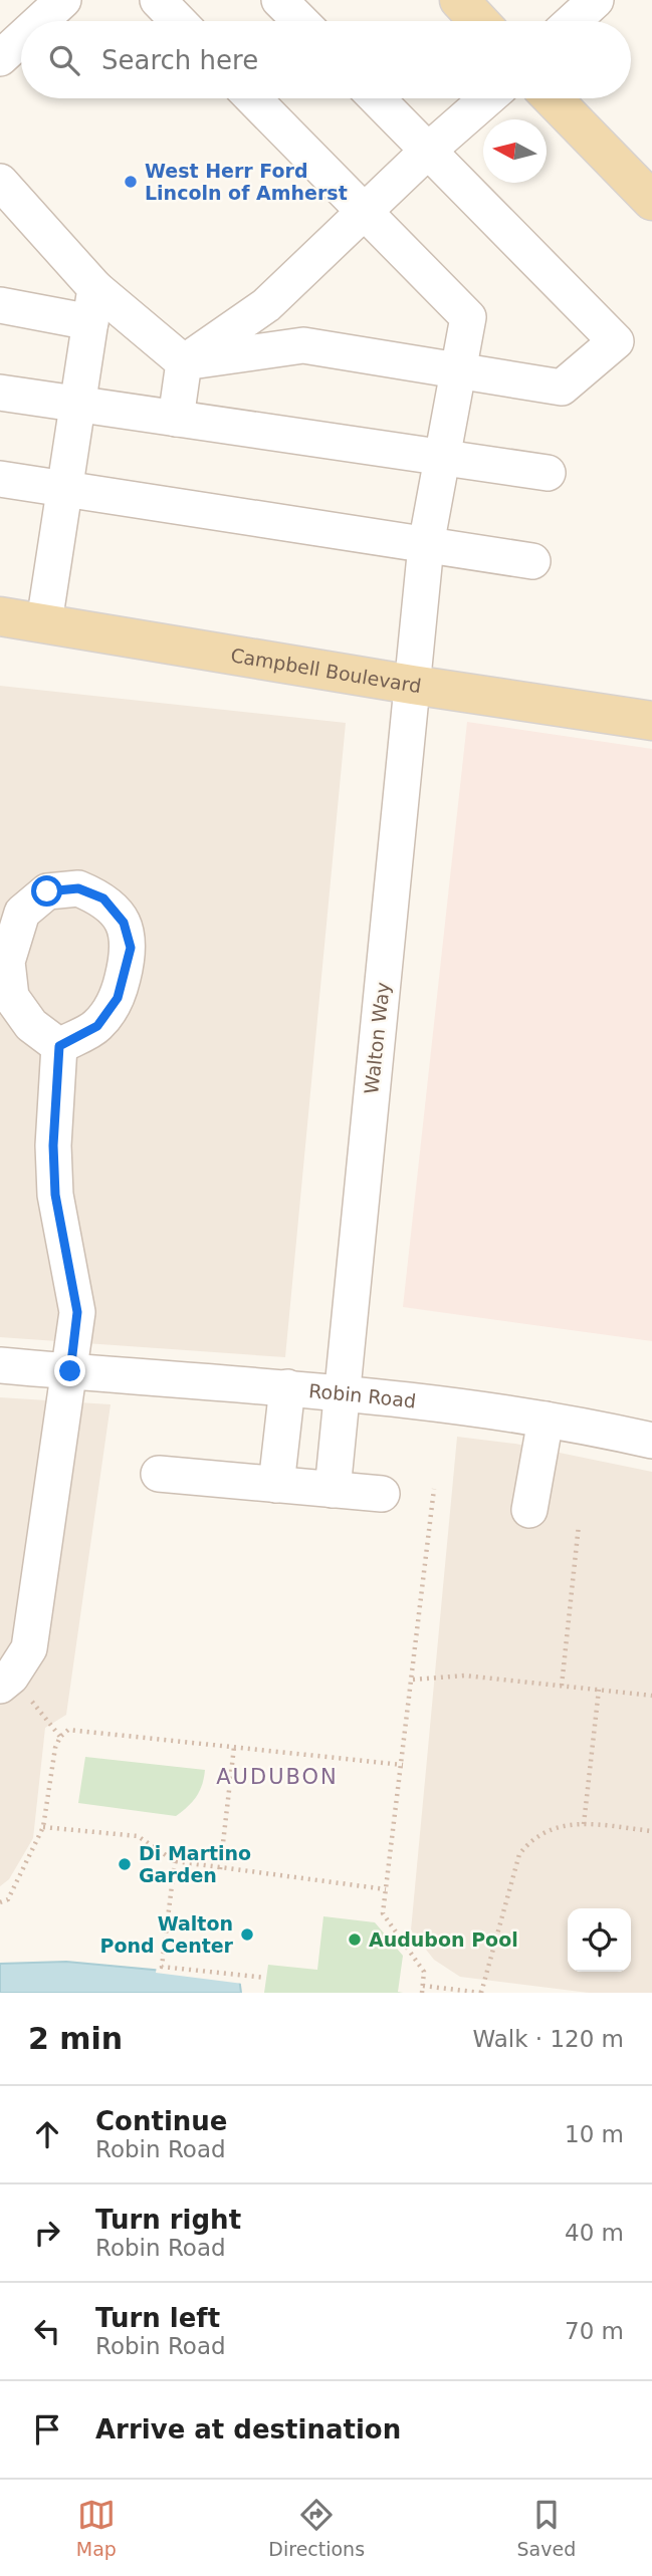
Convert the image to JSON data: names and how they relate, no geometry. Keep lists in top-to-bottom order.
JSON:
{
  "streets": {
    "main road": ["Campbell Boulevard"],
    "street": ["Walton Way", "Robin Road"]
  },
  "crossings": [
    ["Campbell Boulevard", "Walton Way"],
    ["Walton Way", "Robin Road"]
  ],
  "districts": ["AUDUBON"],
  "places": [
    "West Herr Ford Lincoln of Amherst",
    "Di Martino Garden",
    "Walton Pond Center",
    "Audubon Pool"
  ],
  "north": "left",
  "page": {
    "search": "Search here",
    "heading": ["2 min", "Walk · 120 m"],
    "list": [
      ["Continue", "Robin Road", "10 m"],
      ["Turn right", "Robin Road", "40 m"],
      ["Turn left", "Robin Road", "70 m"],
      "Arrive at destination"
    ],
    "nav": ["Map", "Directions", "Saved"]
  }
}
